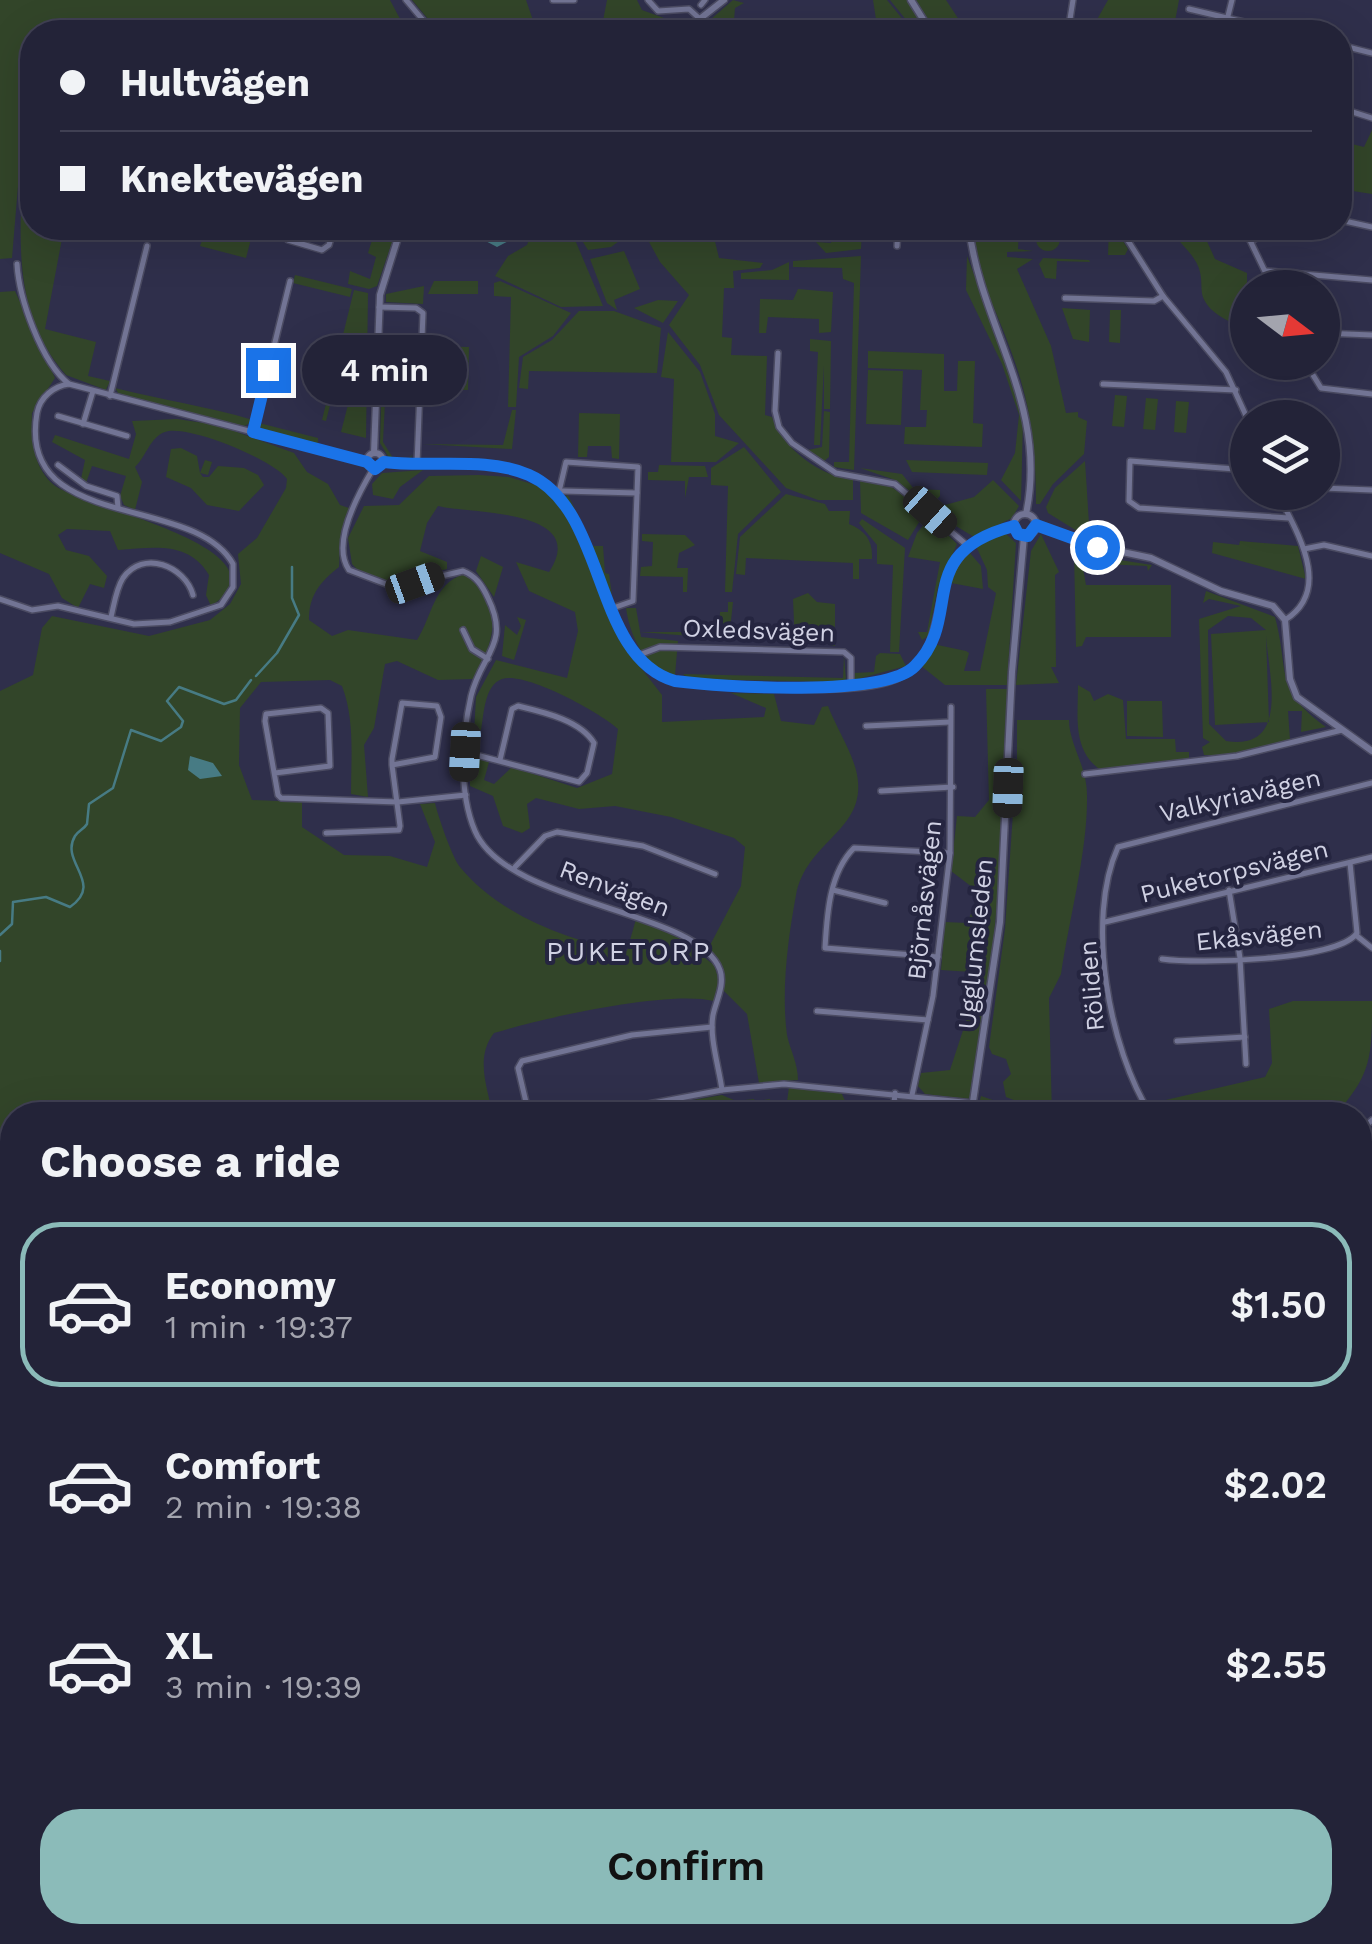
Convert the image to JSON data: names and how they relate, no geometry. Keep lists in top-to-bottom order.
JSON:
{
  "streets": {
    "street": [
      "Oxledsvägen",
      "Valkyriavägen",
      "Puketorpsvägen",
      "Renvägen",
      "Björnåsvägen",
      "Ekåsvägen",
      "Ugglumsleden",
      "Röliden"
    ]
  },
  "crossings": [
    ["Valkyriavägen", "Röliden"],
    ["Puketorpsvägen", "Ekåsvägen"],
    ["Puketorpsvägen", "Röliden"]
  ],
  "districts": ["PUKETORP"],
  "north": "right",
  "page": {
    "banner": ["Hultvägen", "Knektevägen"],
    "bubble": "4 min",
    "heading": "Choose a ride",
    "list": [
      {
        "name": "Economy",
        "note": "1 min · 19:37",
        "value": "$1.50"
      },
      {
        "name": "Comfort",
        "note": "2 min · 19:38",
        "value": "$2.02"
      },
      {
        "name": "XL",
        "note": "3 min · 19:39",
        "value": "$2.55"
      }
    ],
    "buttons": "Confirm"
  }
}
